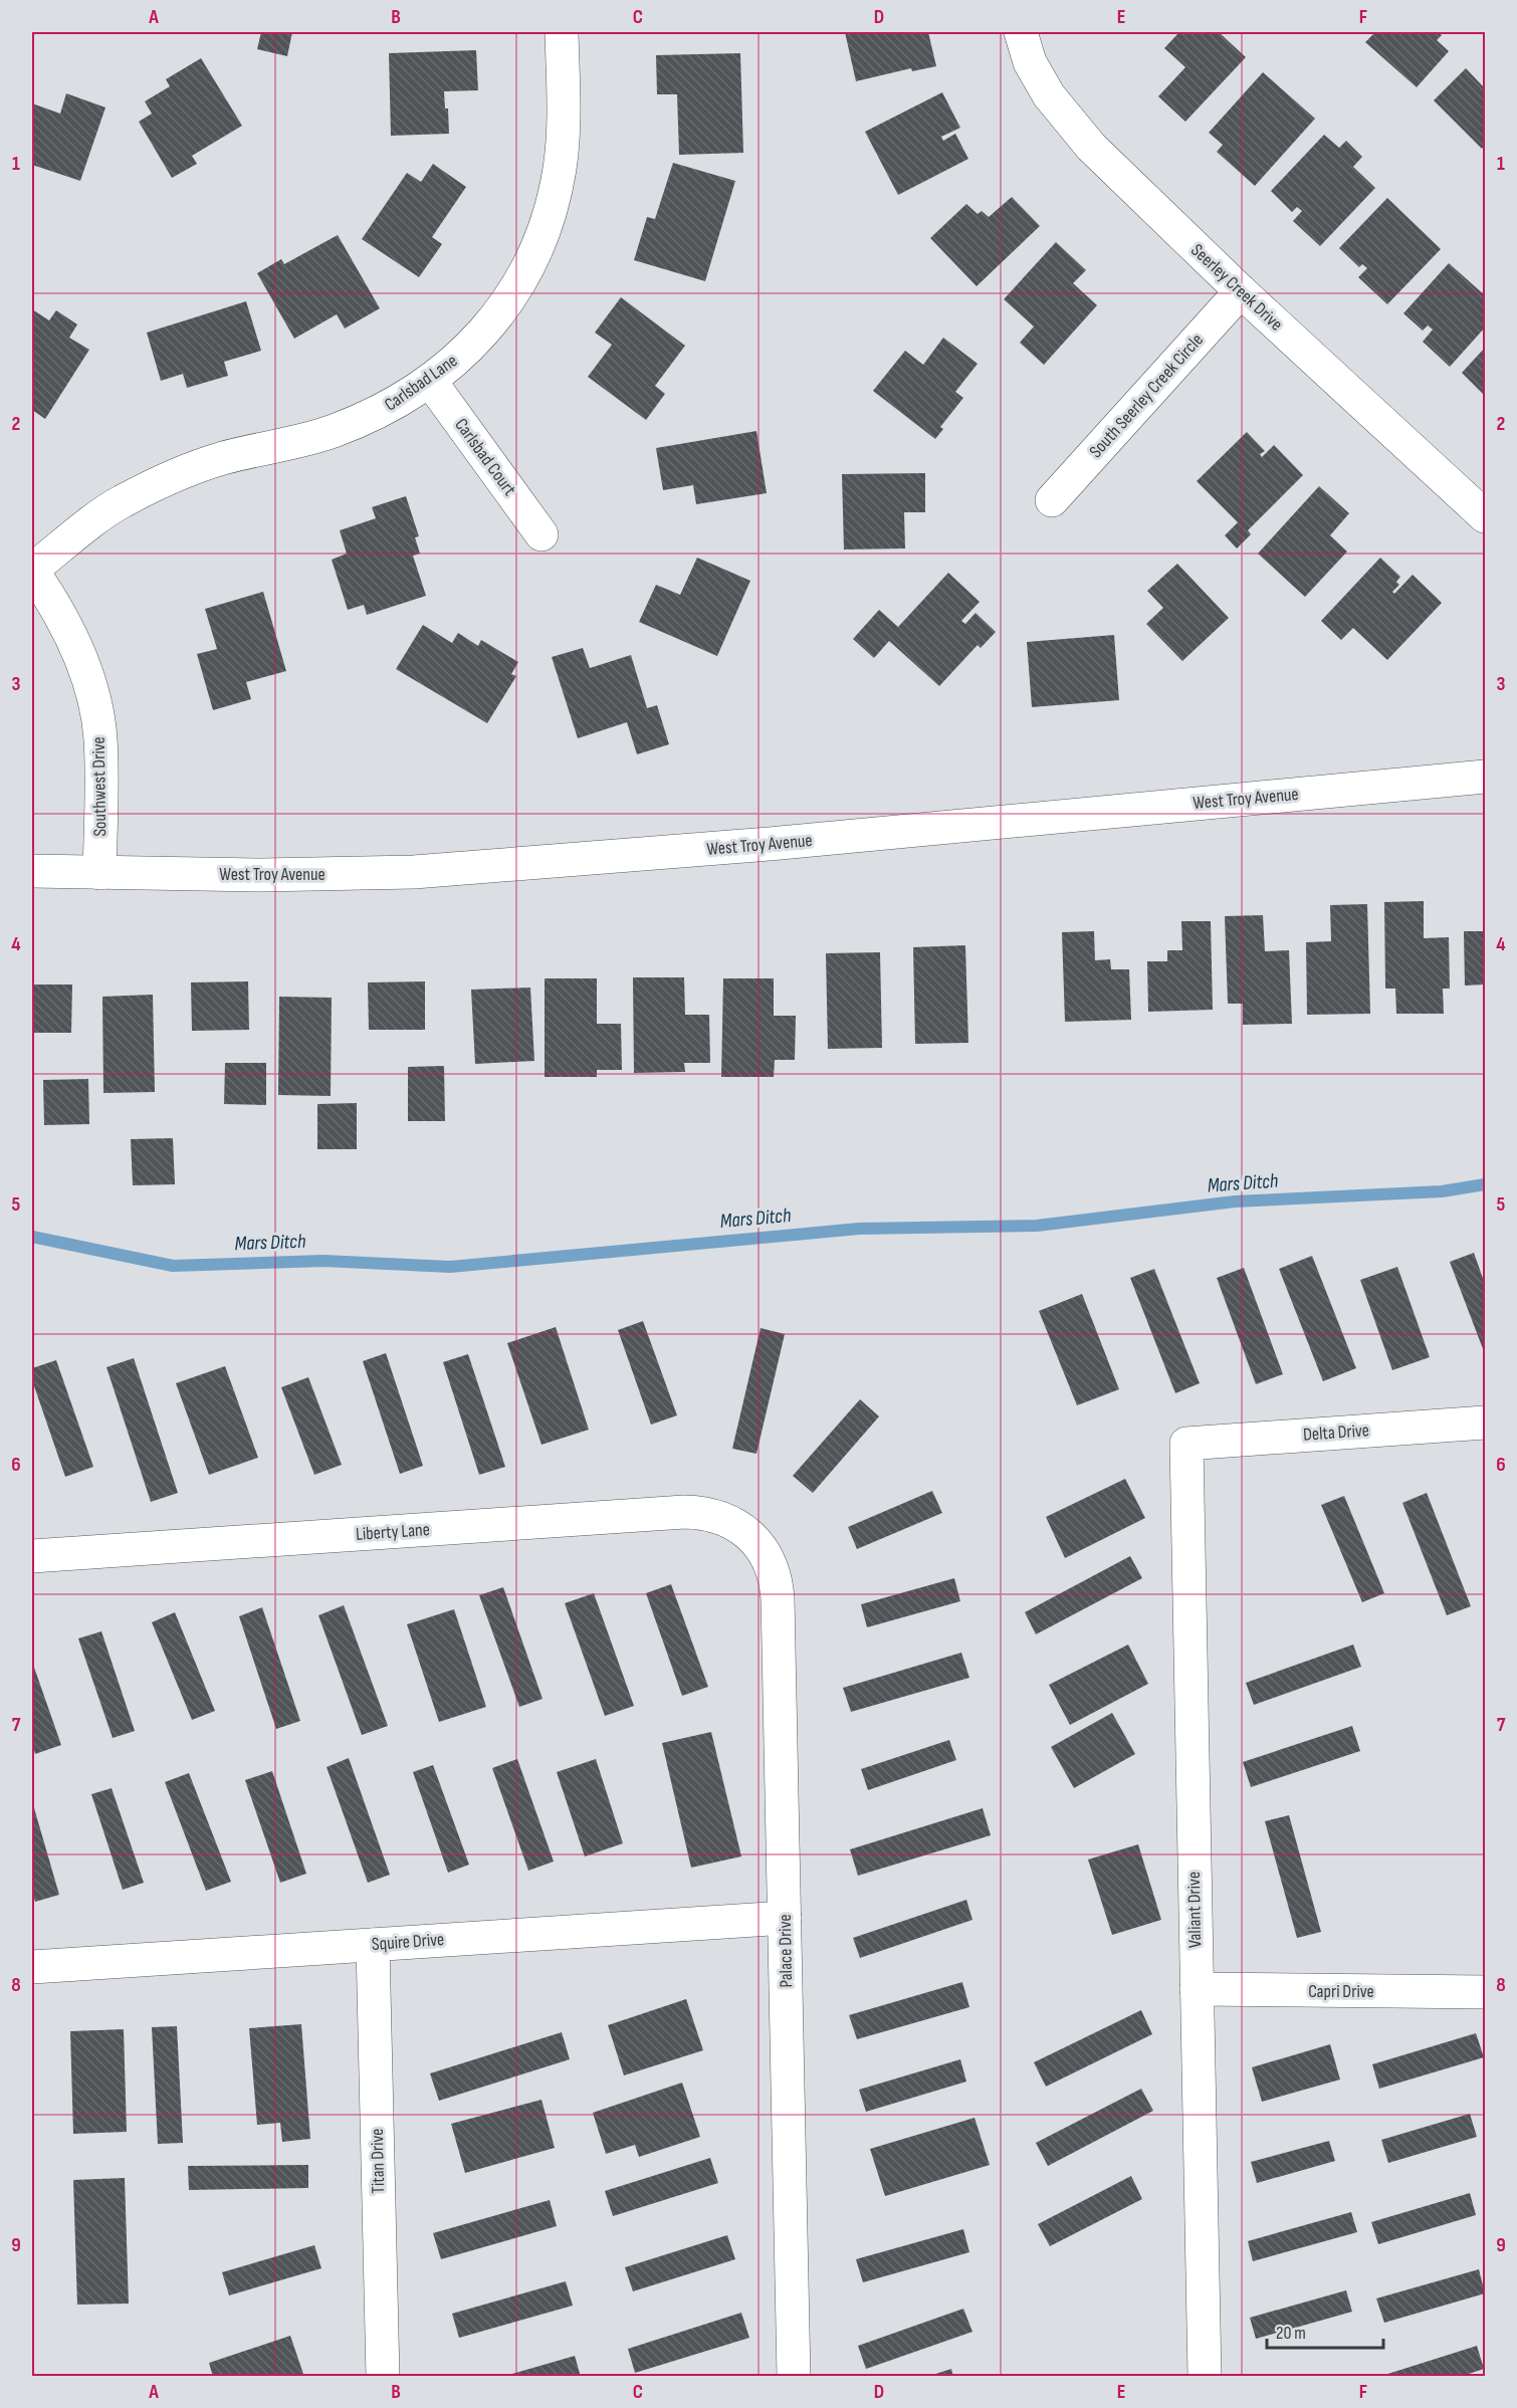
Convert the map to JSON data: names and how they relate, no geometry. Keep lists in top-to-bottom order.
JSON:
{
  "streets": {
    "street": [
      "Seerley Creek Drive",
      "Carlsbad Lane",
      "South Seerley Creek Circle",
      "Carlsbad Court",
      "Southwest Drive",
      "West Troy Avenue",
      "Delta Drive",
      "Liberty Lane",
      "Valiant Drive",
      "Squire Drive",
      "Palace Drive",
      "Capri Drive",
      "Titan Drive"
    ]
  },
  "crossings": [
    ["Seerley Creek Drive", "South Seerley Creek Circle"],
    ["Carlsbad Lane", "Carlsbad Court"],
    ["Carlsbad Lane", "Southwest Drive"],
    ["Southwest Drive", "West Troy Avenue"],
    ["Delta Drive", "Valiant Drive"],
    ["Liberty Lane", "Palace Drive"],
    ["Valiant Drive", "Capri Drive"],
    ["Squire Drive", "Palace Drive"],
    ["Squire Drive", "Titan Drive"]
  ],
  "water": ["Mars Ditch"],
  "scale_bar": "20 m",
  "grid": {
    "columns": [
      "A",
      "B",
      "C",
      "D",
      "E",
      "F"
    ],
    "rows": [
      "1",
      "2",
      "3",
      "4",
      "5",
      "6",
      "7",
      "8",
      "9"
    ]
  }
}
